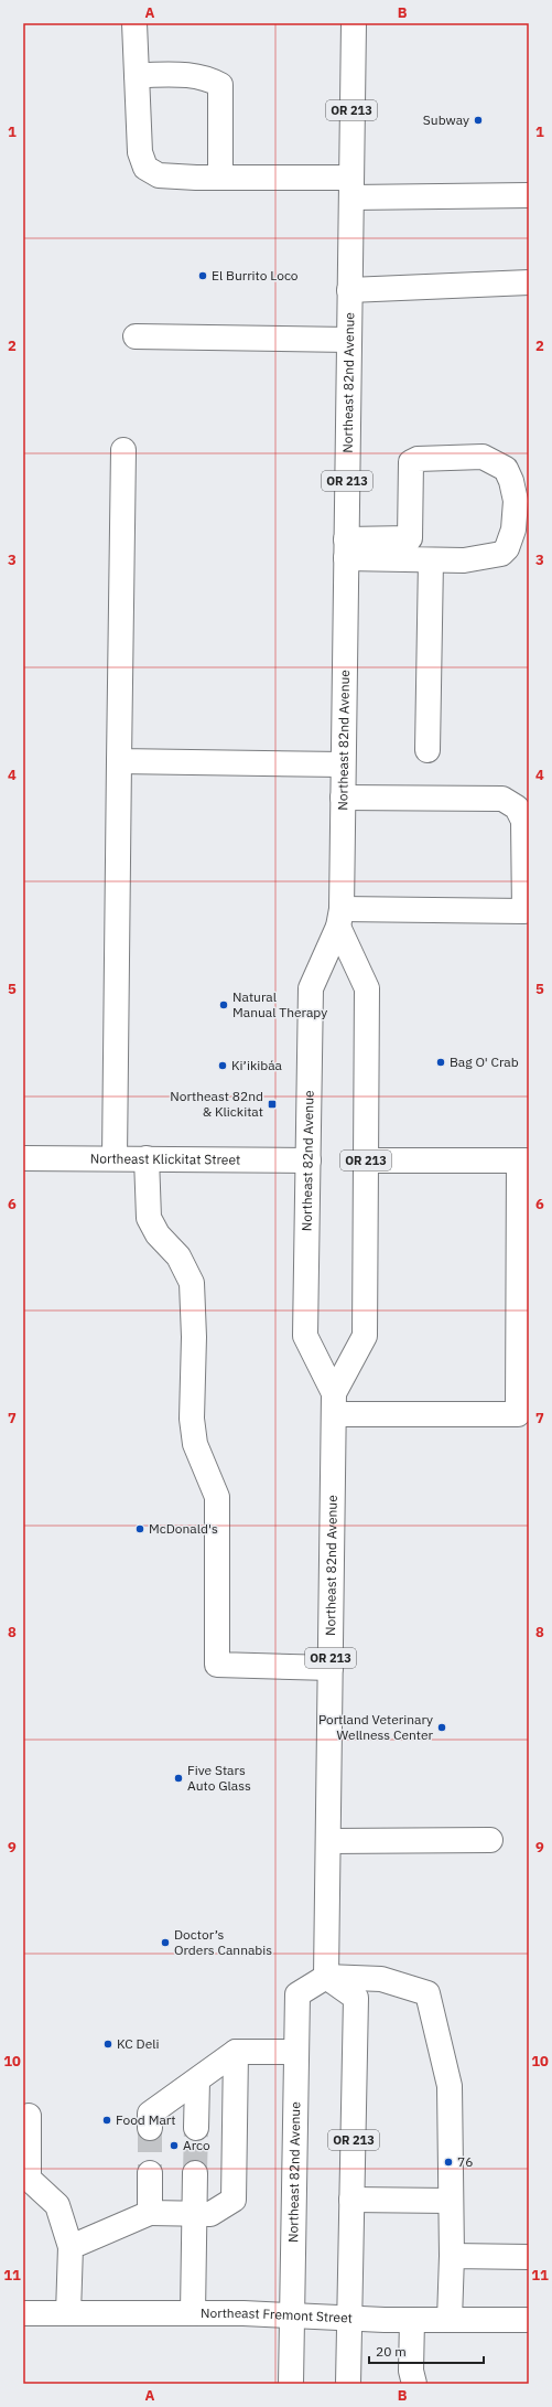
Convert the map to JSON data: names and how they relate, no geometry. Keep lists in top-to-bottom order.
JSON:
{
  "streets": {
    "main road": [
      "OR 213",
      "Northeast 82nd Avenue",
      "Northeast Klickitat Street",
      "Northeast Fremont Street"
    ]
  },
  "crossings": [
    ["OR 213", "Northeast 82nd Avenue"],
    ["OR 213", "Northeast Fremont Street"],
    ["Northeast 82nd Avenue", "Northeast Klickitat Street"],
    ["Northeast 82nd Avenue", "Northeast Fremont Street"]
  ],
  "places": {
    "other": [
      "Subway",
      "El Burrito Loco",
      "Natural Manual Therapy",
      "Bag O' Crab",
      "Ki’ikibáa",
      "McDonald's",
      "Portland Veterinary Wellness Center",
      "Five Stars Auto Glass",
      "Doctor’s Orders Cannabis",
      "KC Deli",
      "Food Mart",
      "Arco",
      "76"
    ],
    "transit": ["Northeast 82nd & Klickitat"]
  },
  "scale_bar": "20 m",
  "grid": {
    "columns": ["A", "B"],
    "rows": [
      "1",
      "2",
      "3",
      "4",
      "5",
      "6",
      "7",
      "8",
      "9",
      "10",
      "11"
    ]
  }
}
